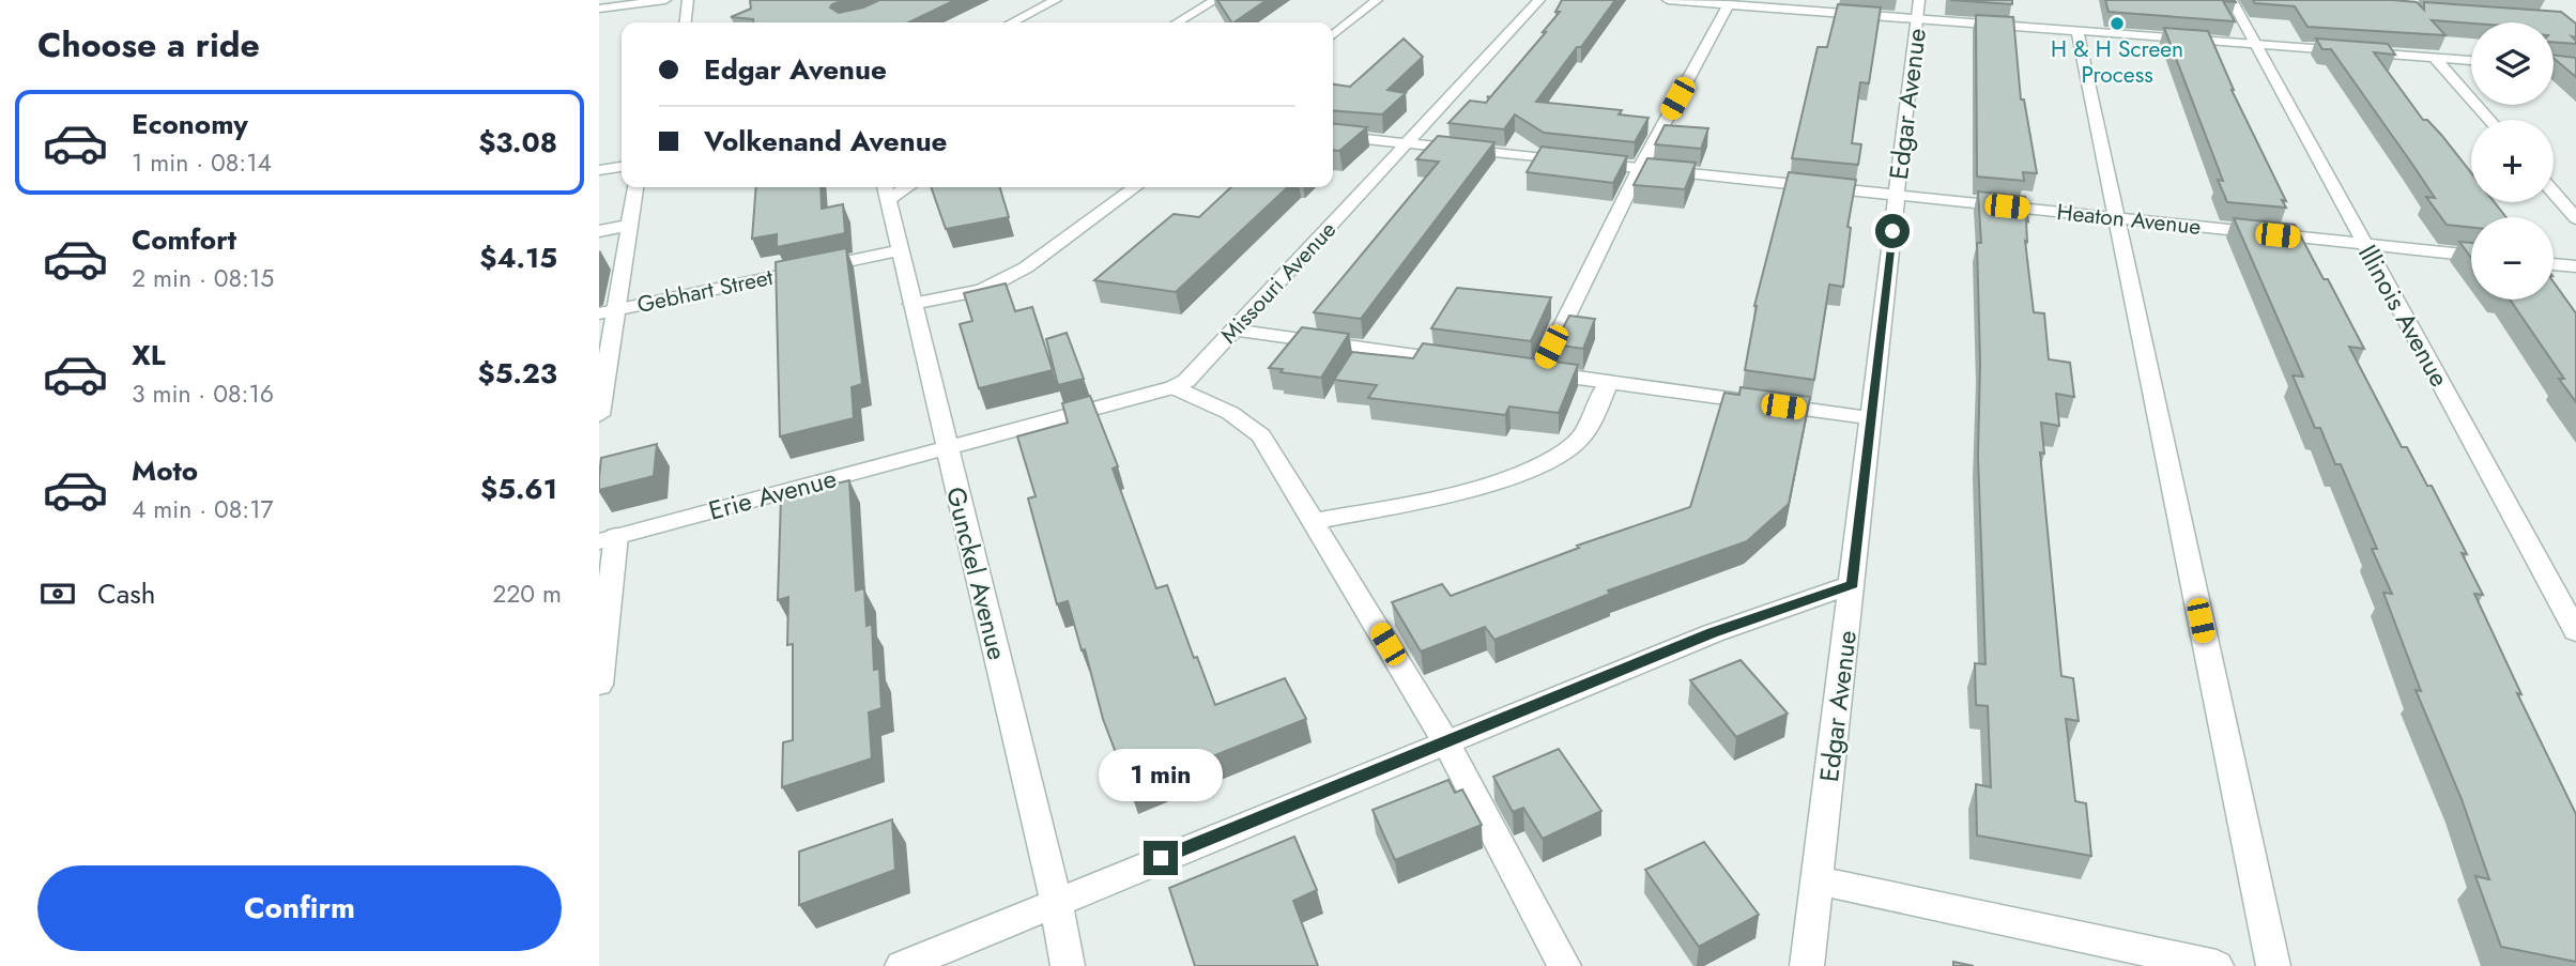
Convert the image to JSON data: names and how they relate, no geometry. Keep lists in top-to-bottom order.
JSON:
{
  "streets": {
    "street": [
      "Edgar Avenue",
      "Heaton Avenue",
      "Missouri Avenue",
      "Gebhart Street",
      "Illinois Avenue",
      "Erie Avenue",
      "Gunckel Avenue"
    ]
  },
  "crossings": [
    ["Edgar Avenue", "Heaton Avenue"],
    ["Heaton Avenue", "Missouri Avenue"],
    ["Heaton Avenue", "Illinois Avenue"],
    ["Missouri Avenue", "Erie Avenue"],
    ["Missouri Avenue", "Gunckel Avenue"],
    ["Gebhart Street", "Gunckel Avenue"],
    ["Erie Avenue", "Gunckel Avenue"]
  ],
  "places": ["H & H Screen Process"],
  "page": {
    "heading": "Choose a ride",
    "map_buttons": ["+", "−"],
    "banner": ["Edgar Avenue", "Volkenand Avenue"],
    "list": [
      {
        "name": "Economy",
        "note": "1 min · 08:14",
        "value": "$3.08"
      },
      {
        "name": "Comfort",
        "note": "2 min · 08:15",
        "value": "$4.15"
      },
      {
        "name": "XL",
        "note": "3 min · 08:16",
        "value": "$5.23"
      },
      {
        "name": "Moto",
        "note": "4 min · 08:17",
        "value": "$5.61"
      }
    ],
    "pay": ["Cash", "220 m"],
    "bubble": "1 min",
    "buttons": "Confirm"
  }
}
